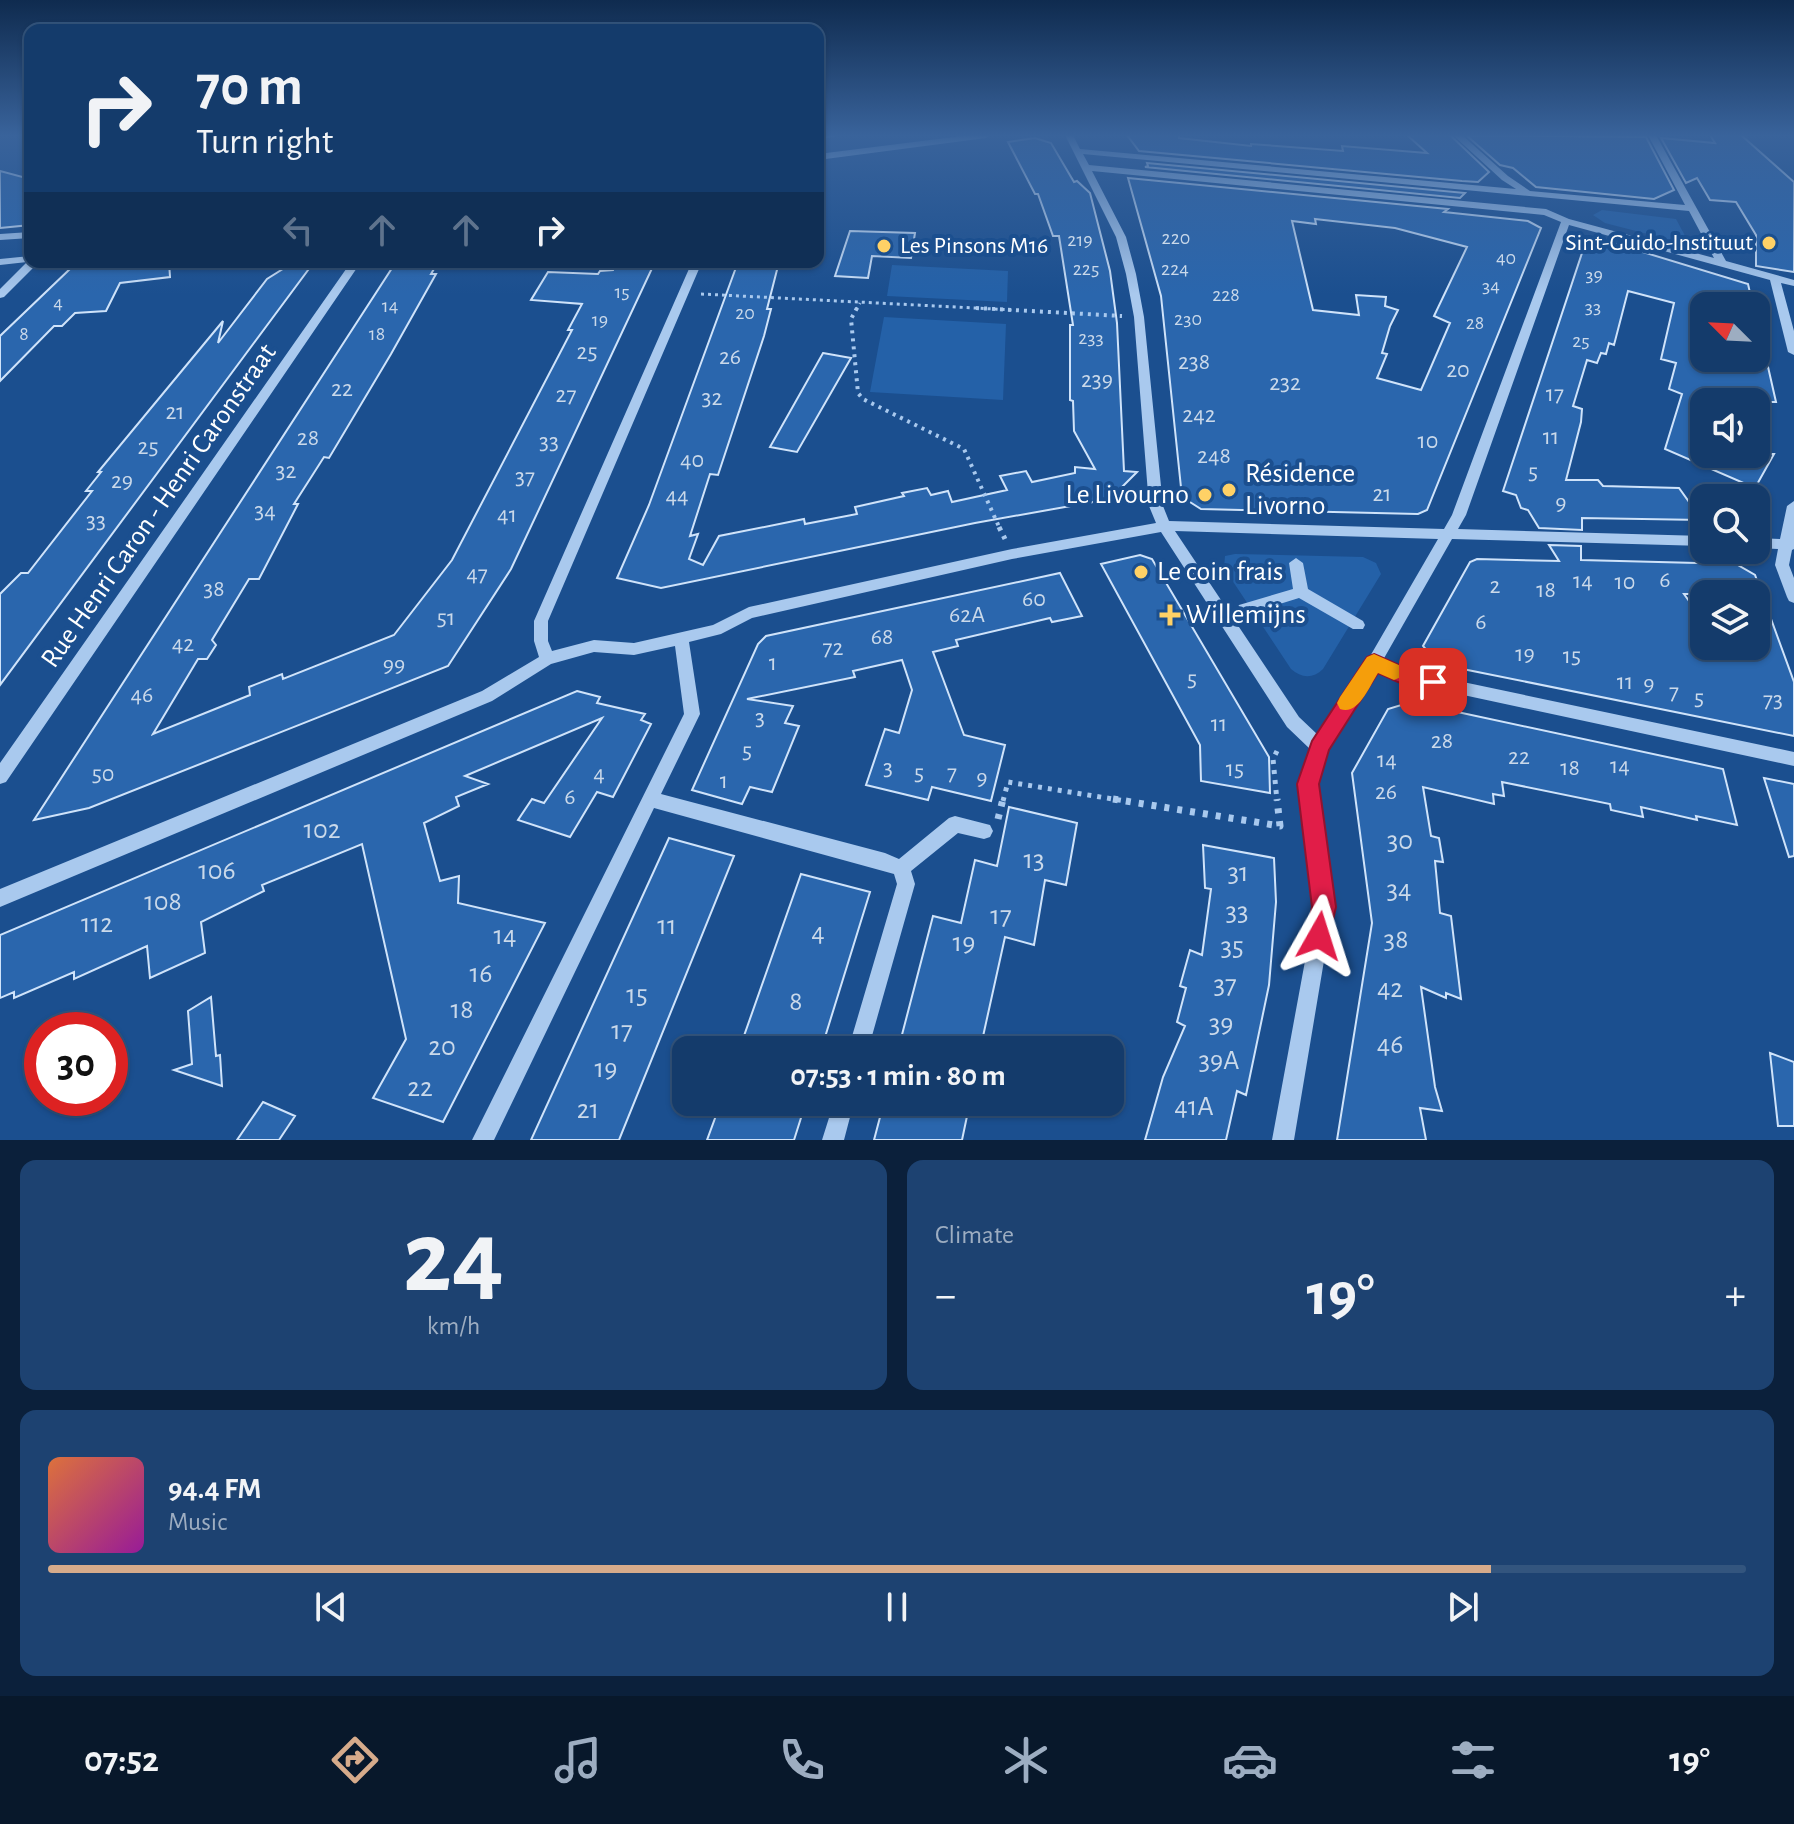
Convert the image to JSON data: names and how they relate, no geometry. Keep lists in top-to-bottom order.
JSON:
{
  "streets": {
    "street": ["Rue Henri Caron - Henri Caronstraat"]
  },
  "places": {
    "other": [
      "Sint-Guido-Instituut",
      "Les Pinsons M16",
      "Résidence Livorno",
      "Le Livourno",
      "Le coin frais"
    ],
    "health": ["Willemijns"]
  },
  "house_numbers": [
    "220",
    "219",
    "40",
    "225",
    "224",
    "39",
    "34",
    "15",
    "228",
    "4",
    "14",
    "33",
    "20",
    "230",
    "19",
    "28",
    "8",
    "18",
    "233",
    "25",
    "25",
    "26",
    "238",
    "20",
    "239",
    "232",
    "22",
    "17",
    "27",
    "32",
    "21",
    "242",
    "11",
    "28",
    "10",
    "33",
    "25",
    "248",
    "40",
    "32",
    "5",
    "37",
    "29",
    "21",
    "44",
    "9",
    "34",
    "41",
    "33",
    "47",
    "6",
    "14",
    "10",
    "2",
    "38",
    "18",
    "60",
    "62A",
    "51",
    "6",
    "68",
    "42",
    "72",
    "19",
    "15",
    "1",
    "99",
    "5",
    "11",
    "9",
    "7",
    "46",
    "5",
    "73",
    "3",
    "11",
    "28",
    "5",
    "22",
    "14",
    "14",
    "3",
    "18",
    "15",
    "5",
    "7",
    "50",
    "4",
    "9",
    "1",
    "26",
    "6",
    "102",
    "30",
    "13",
    "106",
    "31",
    "34",
    "108",
    "33",
    "17",
    "112",
    "11",
    "4",
    "14",
    "38",
    "19",
    "35",
    "16",
    "37",
    "42",
    "15",
    "8",
    "18",
    "39",
    "17",
    "46",
    "20",
    "39A",
    "19",
    "22",
    "41A",
    "21"
  ],
  "north": "top left",
  "page": {
    "turn": ["70 m", "Turn right"],
    "limit": "30",
    "trip": "07:53 · 1 min · 80 m",
    "tile": [
      ["24", "km/h"],
      "Climate"
    ],
    "heat": ["−", "19°", "+"],
    "song": ["94.4 FM", "Music"],
    "tabs": ["07:52", "19°"]
  }
}
